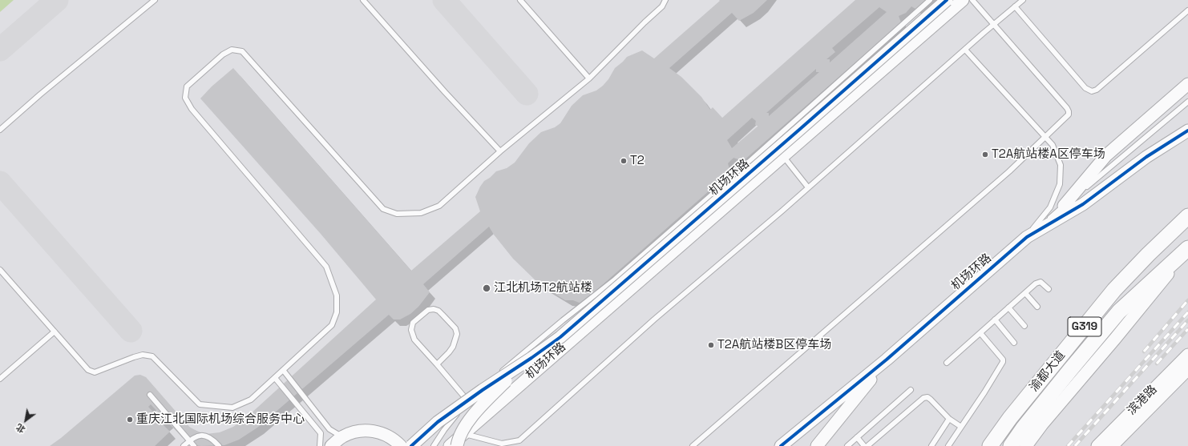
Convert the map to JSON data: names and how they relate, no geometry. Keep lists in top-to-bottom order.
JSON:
{
  "streets": {
    "highway": ["G319", "渝都大道"],
    "street": ["机场环路", "滨港路"]
  },
  "places": [
    "T2A航站楼A区停车场",
    "T2",
    "江北机场T2航站楼",
    "T2A航站楼B区停车场",
    "重庆江北国际机场综合服务中心"
  ],
  "north": "bottom left"
}
